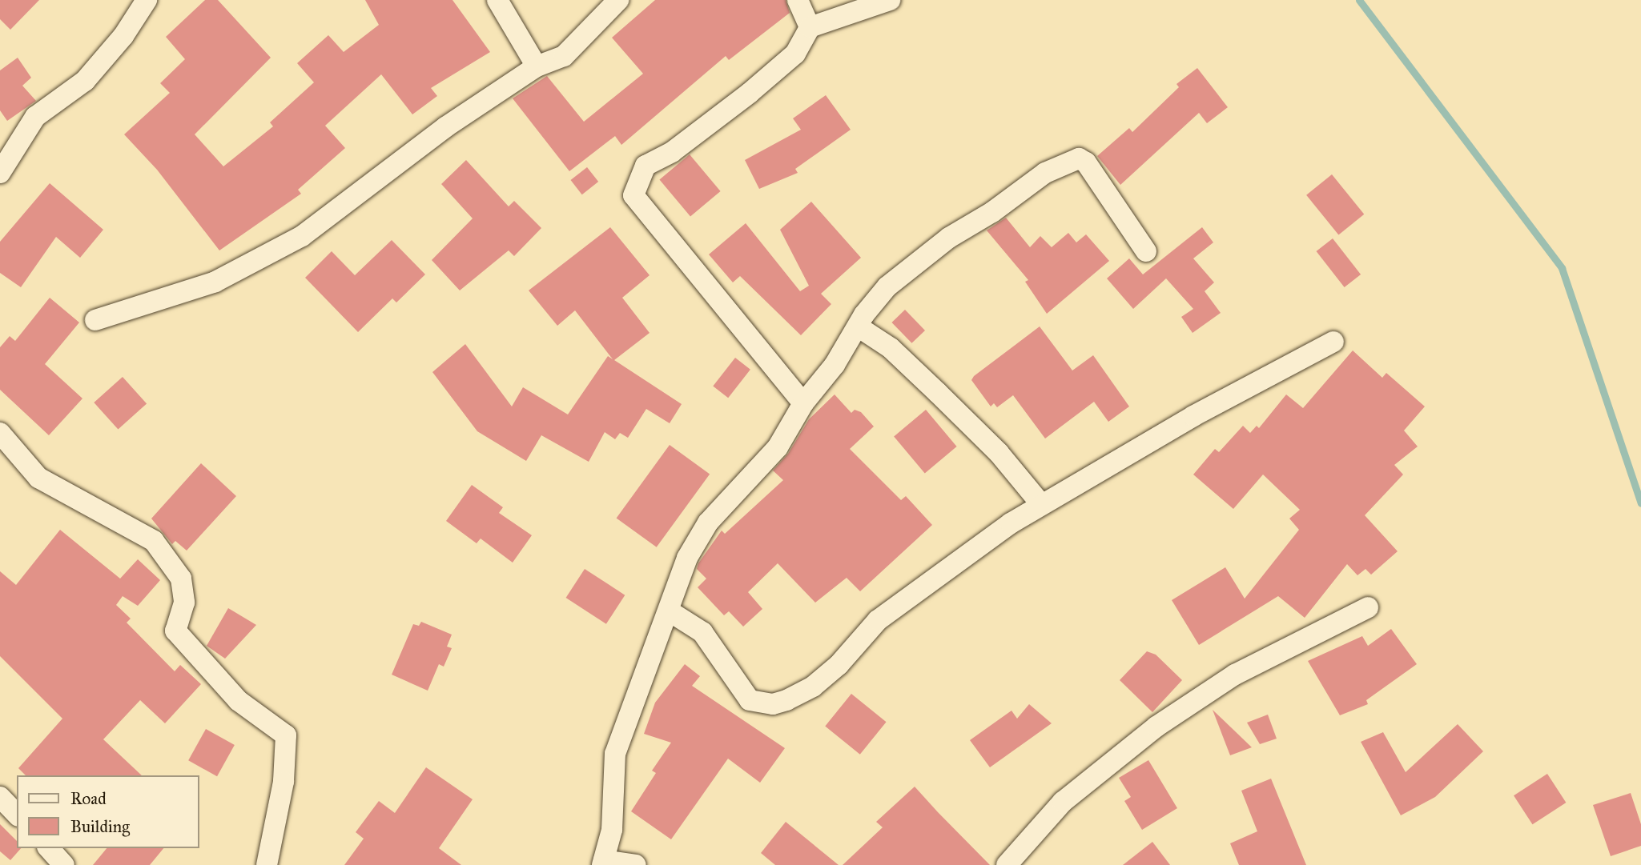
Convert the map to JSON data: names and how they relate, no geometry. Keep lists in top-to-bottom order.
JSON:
{
  "legend": ["Road", "Building"]
}
